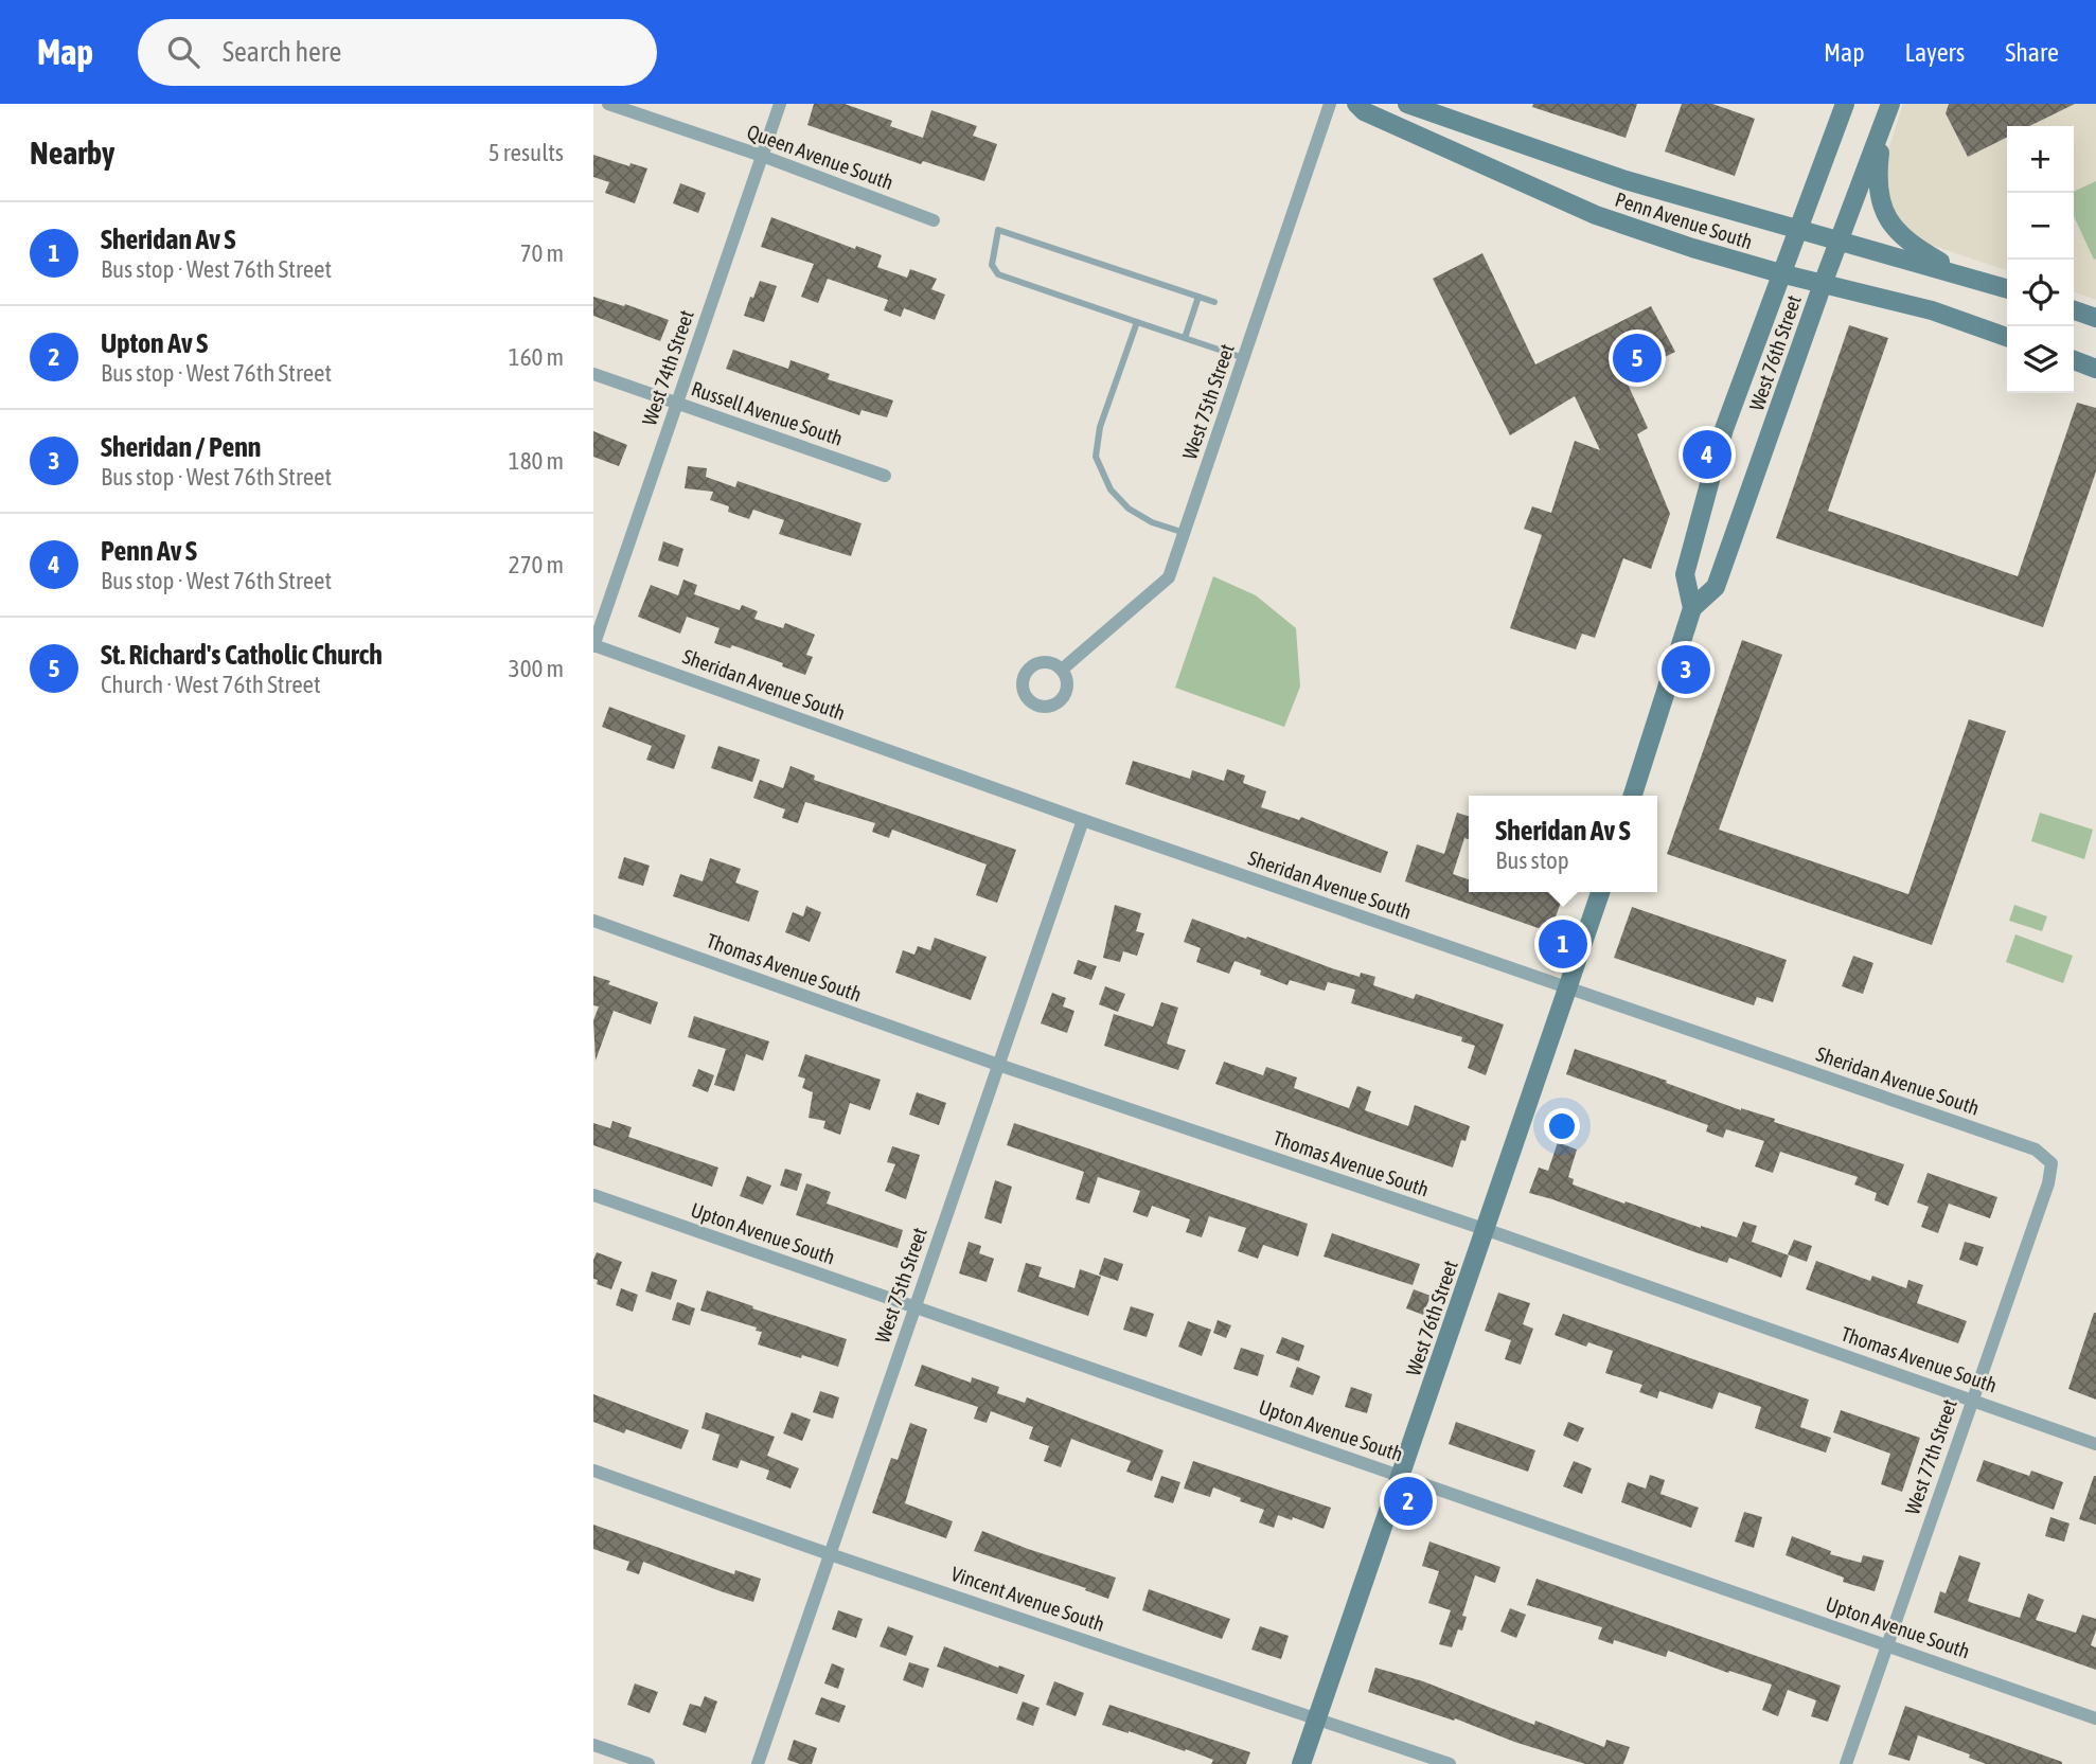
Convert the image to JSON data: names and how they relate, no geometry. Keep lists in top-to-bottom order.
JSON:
{
  "streets": {
    "street": [
      "Queen Avenue South",
      "Penn Avenue South",
      "West 76th Street",
      "West 74th Street",
      "West 75th Street",
      "Russell Avenue South",
      "Sheridan Avenue South",
      "Thomas Avenue South",
      "Upton Avenue South",
      "West 77th Street",
      "Vincent Avenue South"
    ]
  },
  "crossings": [
    ["Queen Avenue South", "West 74th Street"],
    ["Penn Avenue South", "West 76th Street"],
    ["West 76th Street", "Sheridan Avenue South"],
    ["West 76th Street", "Thomas Avenue South"],
    ["West 76th Street", "Upton Avenue South"],
    ["West 76th Street", "Vincent Avenue South"],
    ["West 74th Street", "Russell Avenue South"],
    ["West 74th Street", "Sheridan Avenue South"],
    ["West 75th Street", "Sheridan Avenue South"],
    ["West 75th Street", "Thomas Avenue South"],
    ["West 75th Street", "Upton Avenue South"],
    ["West 75th Street", "Vincent Avenue South"],
    ["Sheridan Avenue South", "West 77th Street"],
    ["Thomas Avenue South", "West 77th Street"],
    ["Upton Avenue South", "West 77th Street"]
  ],
  "page": {
    "header": "Map",
    "search": "Search here",
    "nav": ["Map", "Layers", "Share"],
    "heading": ["Nearby", "5 results"],
    "map_buttons": ["+", "−"],
    "list": [
      {
        "mark": "1",
        "name": "Sheridan Av S",
        "note": "Bus stop · West 76th Street",
        "value": "70 m"
      },
      {
        "mark": "2",
        "name": "Upton Av S",
        "note": "Bus stop · West 76th Street",
        "value": "160 m"
      },
      {
        "mark": "3",
        "name": "Sheridan / Penn",
        "note": "Bus stop · West 76th Street",
        "value": "180 m"
      },
      {
        "mark": "4",
        "name": "Penn Av S",
        "note": "Bus stop · West 76th Street",
        "value": "270 m"
      },
      {
        "mark": "5",
        "name": "St. Richard's Catholic Church",
        "note": "Church · West 76th Street",
        "value": "300 m"
      }
    ],
    "pins": [
      "5",
      "4",
      "3",
      "1",
      "2"
    ],
    "popup": ["Sheridan Av S", "Bus stop"]
  }
}
